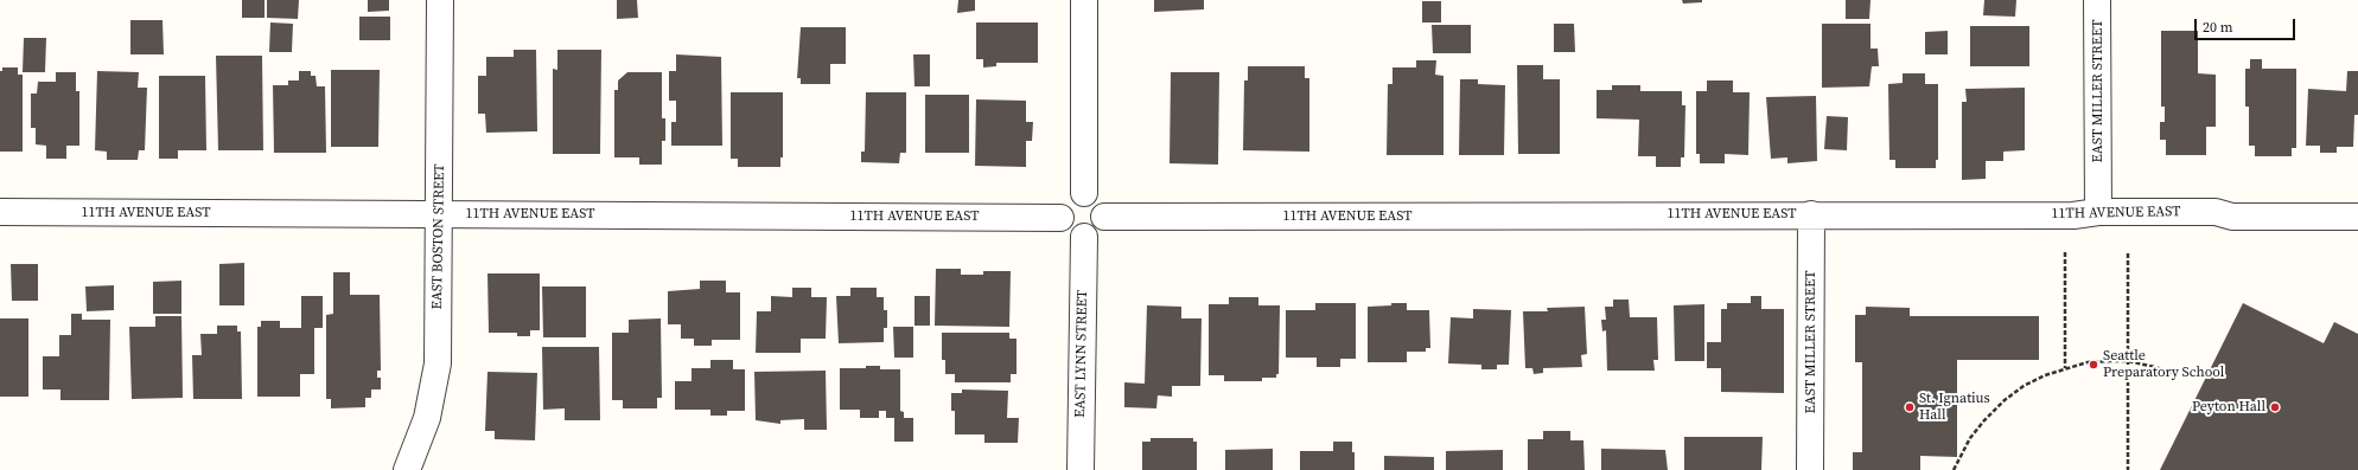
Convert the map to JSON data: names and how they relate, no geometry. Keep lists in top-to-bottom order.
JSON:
{
  "streets": {
    "street": [
      "EAST MILLER STREET",
      "11TH AVENUE EAST",
      "EAST BOSTON STREET",
      "EAST LYNN STREET"
    ]
  },
  "crossings": [
    ["EAST MILLER STREET", "11TH AVENUE EAST"],
    ["11TH AVENUE EAST", "EAST BOSTON STREET"],
    ["11TH AVENUE EAST", "EAST LYNN STREET"]
  ],
  "places": ["Seattle Preparatory School", "St. Ignatius Hall", "Peyton Hall"],
  "scale_bar": "20 m"
}
